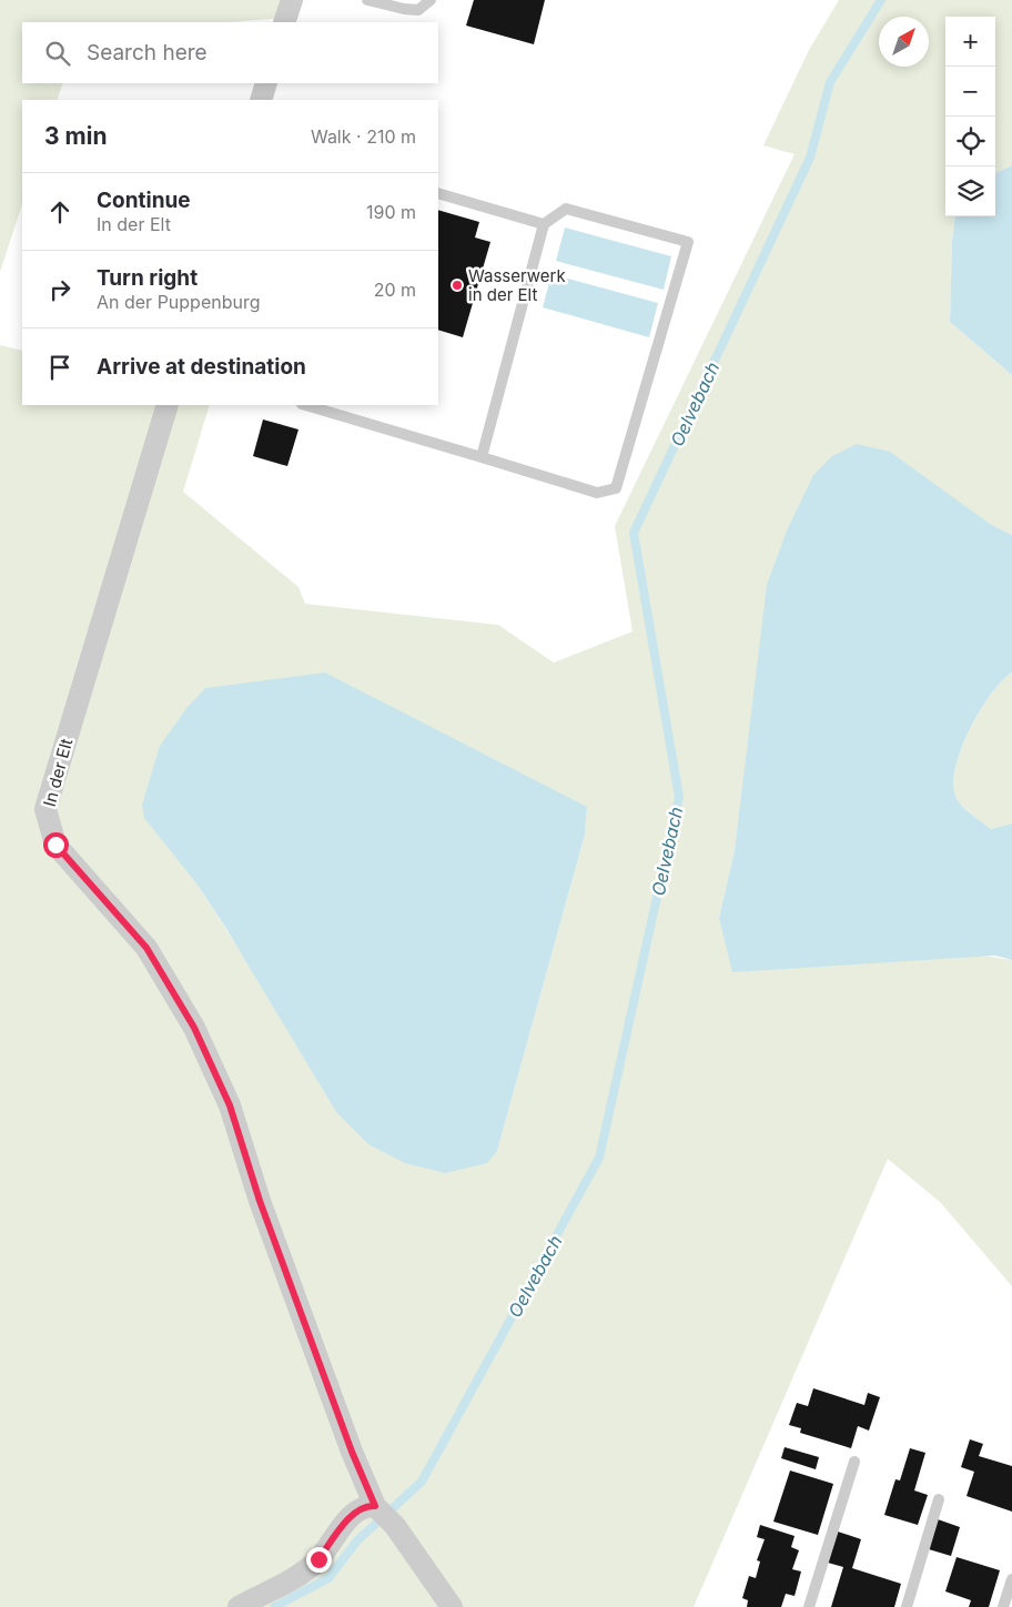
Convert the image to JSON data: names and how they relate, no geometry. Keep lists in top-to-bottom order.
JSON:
{
  "streets": {
    "street": ["In der Elt"]
  },
  "water": ["Oelvebach"],
  "places": ["Wasserwerk in der Elt"],
  "north": "top right",
  "page": {
    "map_buttons": ["+", "−"],
    "search": "Search here",
    "heading": ["3 min", "Walk · 210 m"],
    "list": [
      ["Continue", "In der Elt", "190 m"],
      ["Turn right", "An der Puppenburg", "20 m"],
      "Arrive at destination"
    ]
  }
}
